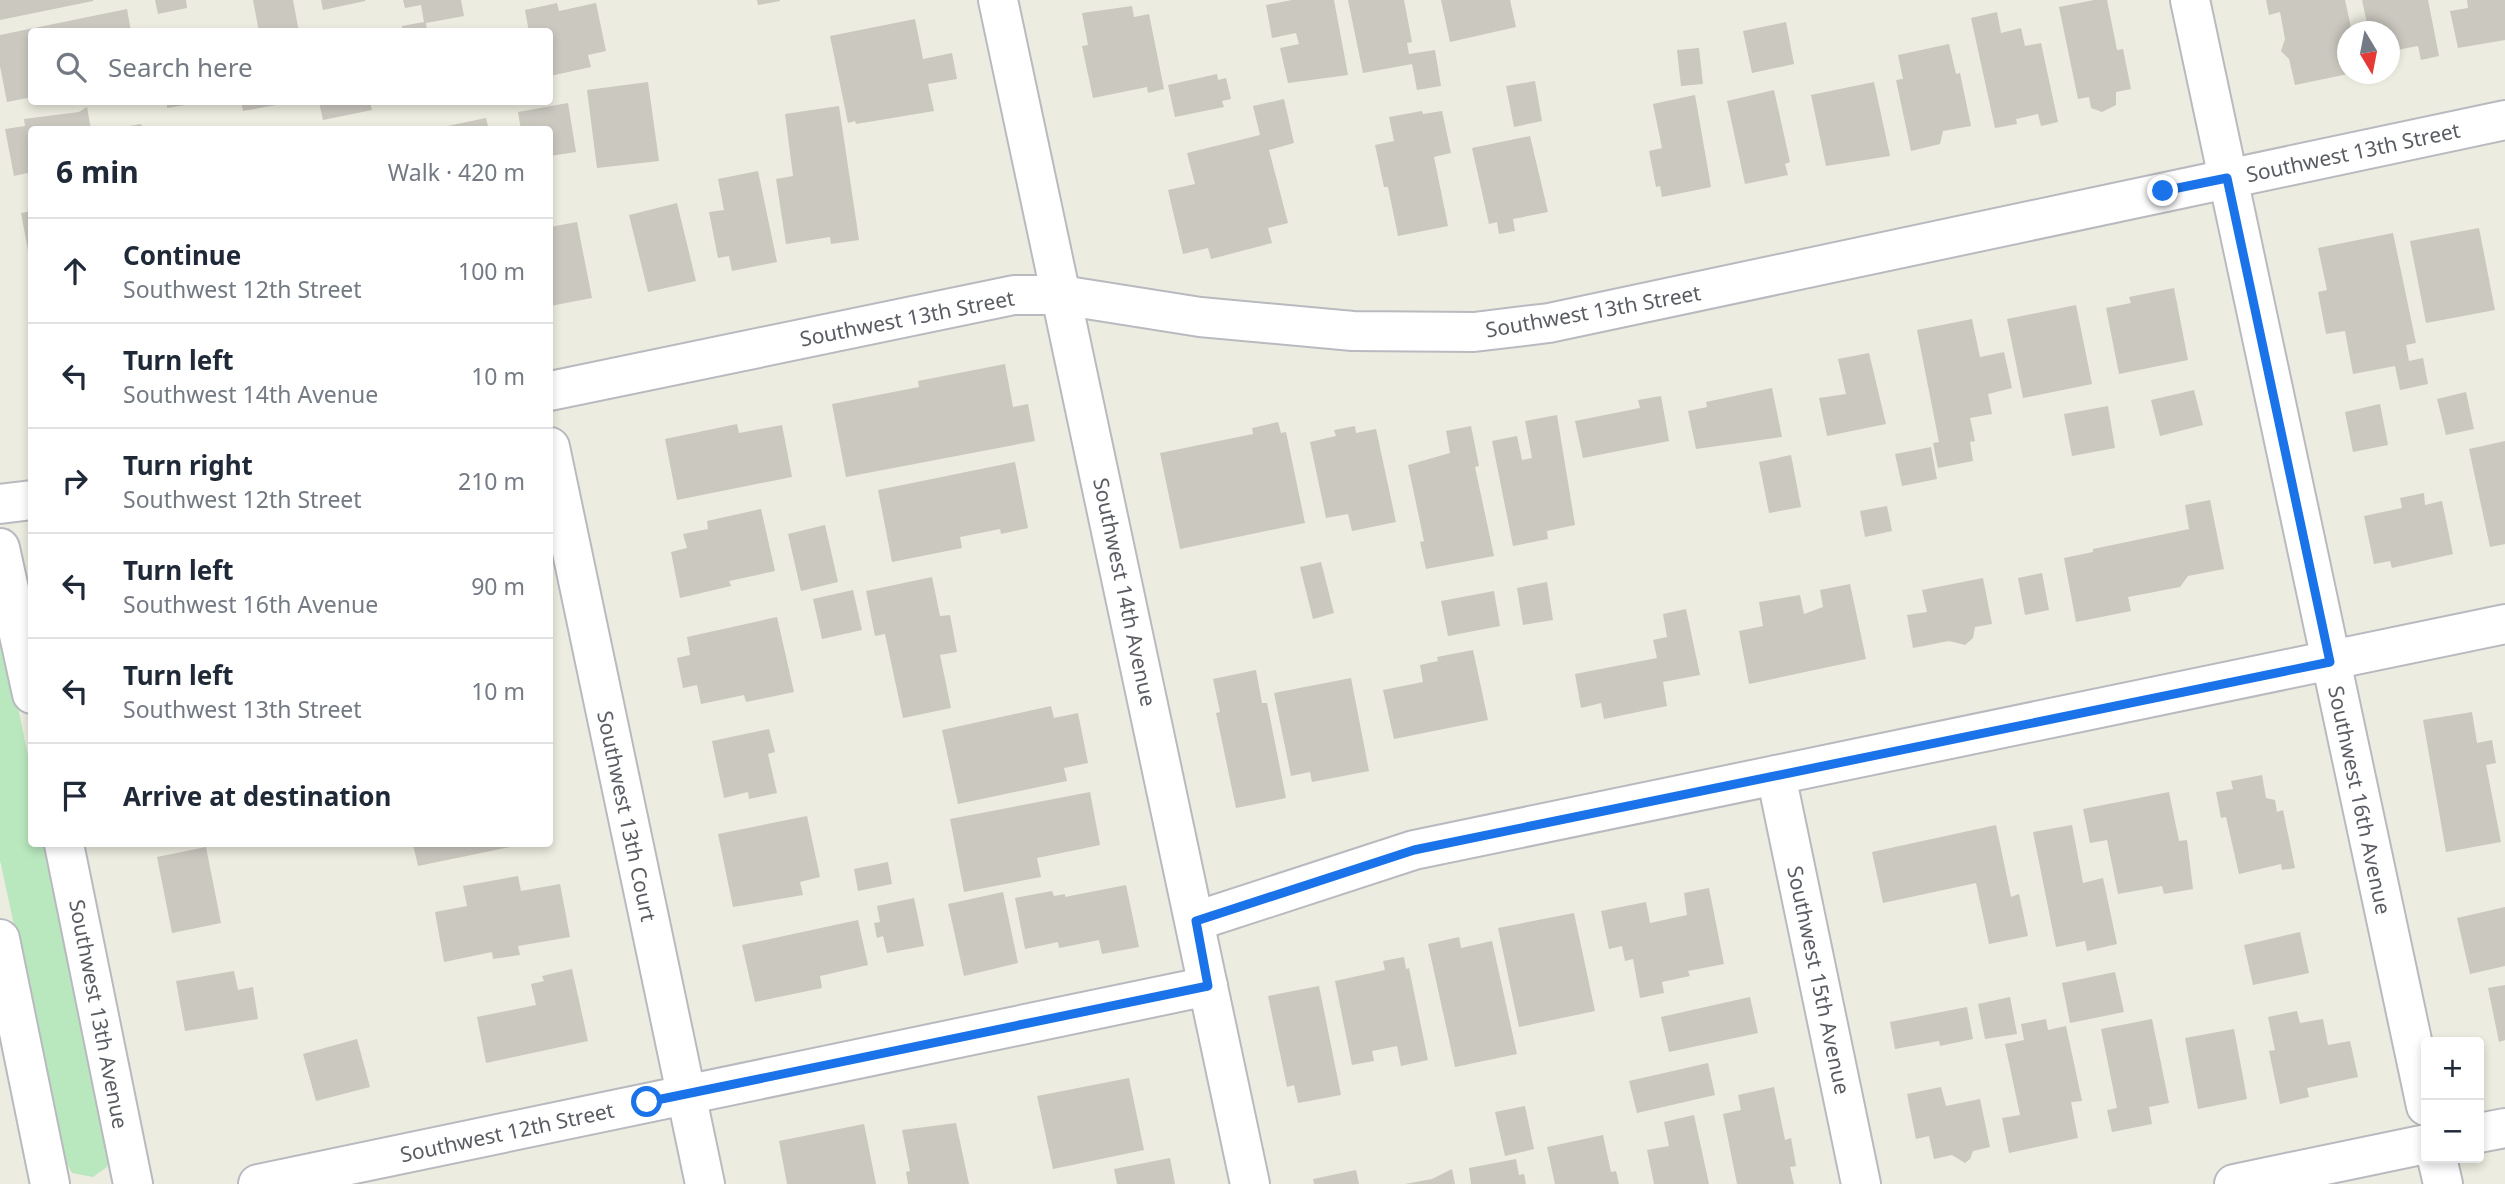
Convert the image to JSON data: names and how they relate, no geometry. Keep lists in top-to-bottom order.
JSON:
{
  "streets": {
    "street": [
      "Southwest 13th Street",
      "Southwest 14th Avenue",
      "Southwest 16th Avenue",
      "Southwest 13th Court",
      "Southwest 15th Avenue",
      "Southwest 13th Avenue",
      "Southwest 12th Street"
    ]
  },
  "crossings": [
    ["Southwest 13th Street", "Southwest 14th Avenue"],
    ["Southwest 13th Street", "Southwest 16th Avenue"],
    ["Southwest 14th Avenue", "Southwest 12th Street"],
    ["Southwest 13th Court", "Southwest 12th Street"]
  ],
  "north": "bottom",
  "page": {
    "search": "Search here",
    "heading": ["6 min", "Walk · 420 m"],
    "list": [
      ["Continue", "Southwest 12th Street", "100 m"],
      ["Turn left", "Southwest 14th Avenue", "10 m"],
      ["Turn right", "Southwest 12th Street", "210 m"],
      ["Turn left", "Southwest 16th Avenue", "90 m"],
      ["Turn left", "Southwest 13th Street", "10 m"],
      "Arrive at destination"
    ],
    "map_buttons": ["+", "−"]
  }
}
